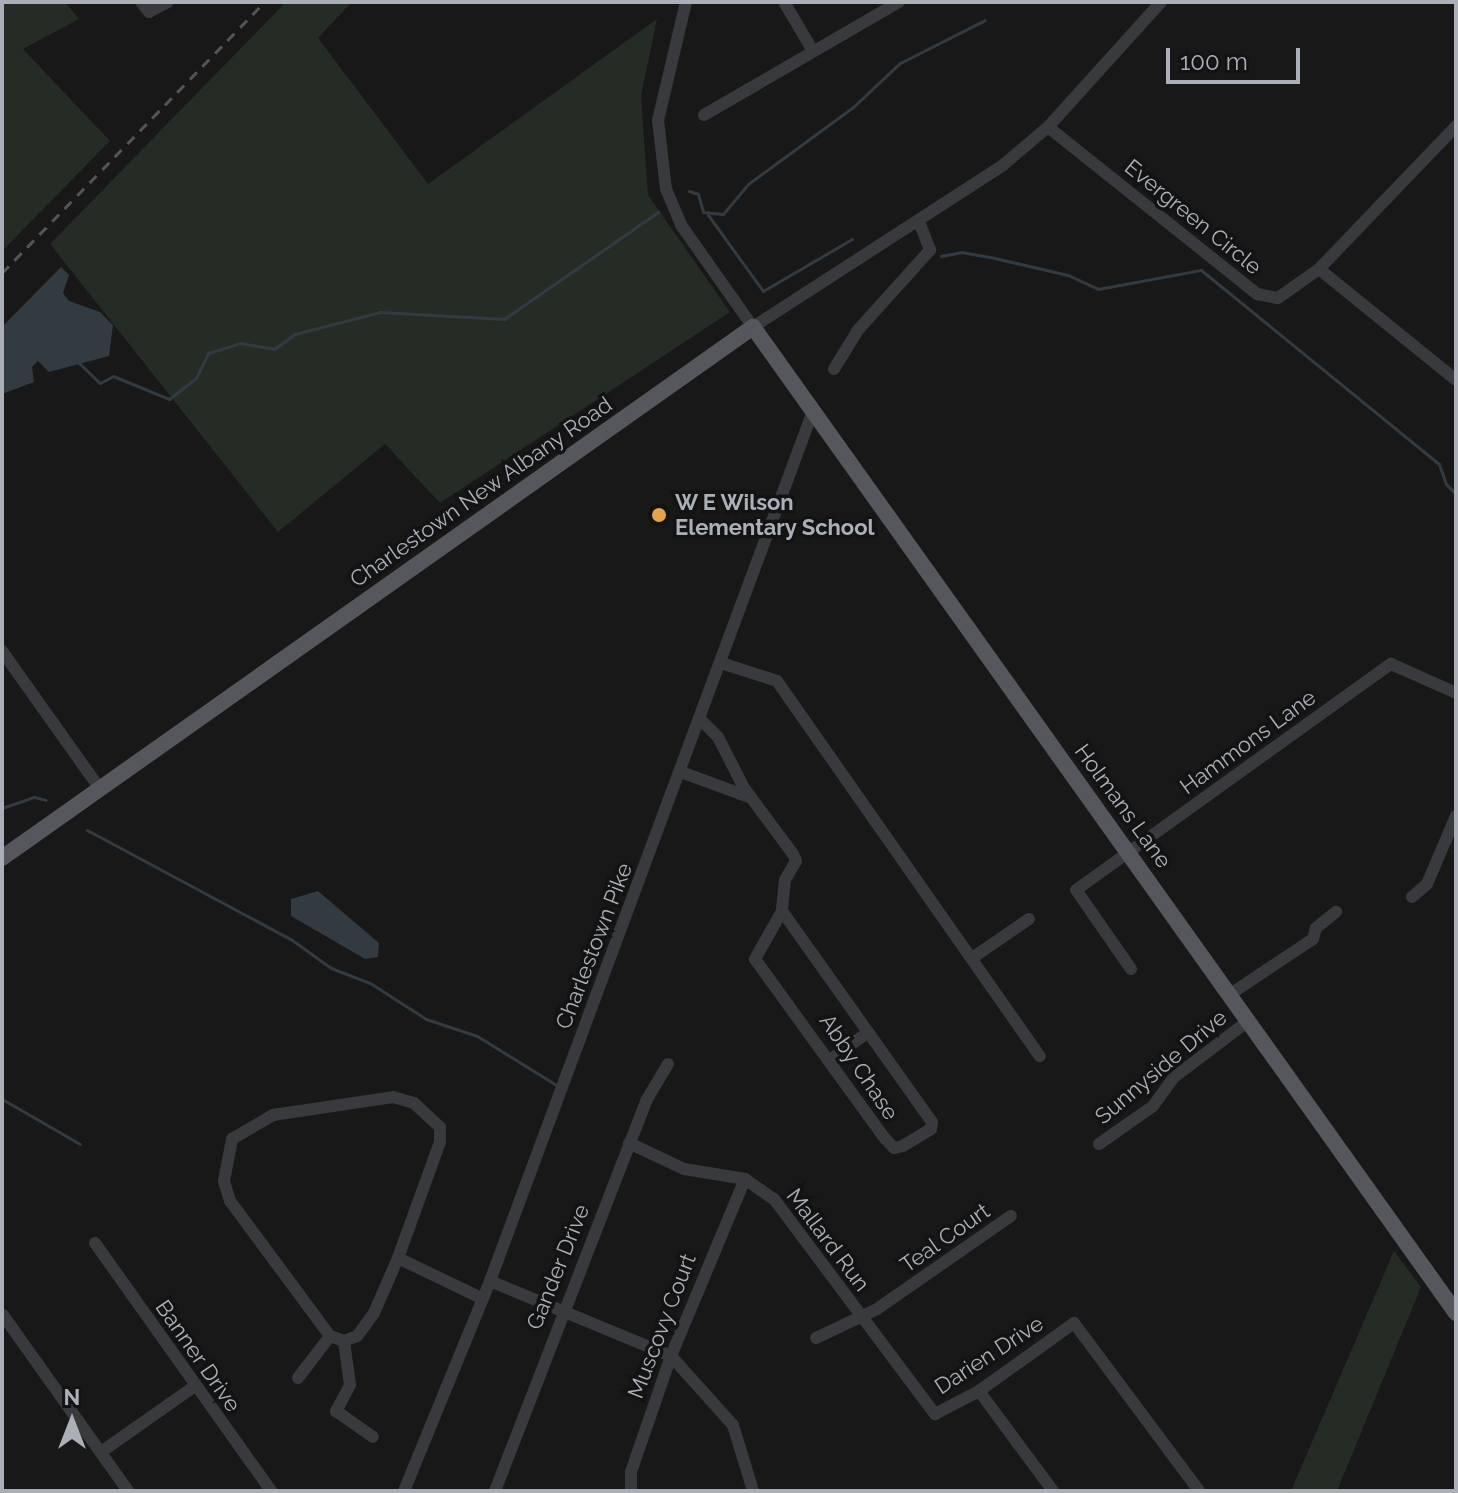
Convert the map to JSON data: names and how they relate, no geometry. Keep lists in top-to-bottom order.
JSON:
{
  "streets": {
    "main road": ["Charlestown New Albany Road", "Holmans Lane"],
    "street": [
      "Evergreen Circle",
      "Hammons Lane",
      "Charlestown Pike",
      "Abby Chase",
      "Sunnyside Drive",
      "Teal Court",
      "Mallard Run",
      "Gander Drive",
      "Muscovy Court",
      "Darien Drive",
      "Banner Drive"
    ]
  },
  "crossings": [
    ["Evergreen Circle", "Charlestown New Albany Road"],
    ["Charlestown New Albany Road", "Holmans Lane"],
    ["Hammons Lane", "Holmans Lane"],
    ["Holmans Lane", "Charlestown Pike"],
    ["Holmans Lane", "Sunnyside Drive"],
    ["Charlestown Pike", "Abby Chase"],
    ["Teal Court", "Mallard Run"],
    ["Teal Court", "Darien Drive"],
    ["Mallard Run", "Gander Drive"],
    ["Mallard Run", "Muscovy Court"],
    ["Mallard Run", "Darien Drive"]
  ],
  "places": ["W E Wilson Elementary School"],
  "scale_bar": "100 m",
  "north": "top"
}
